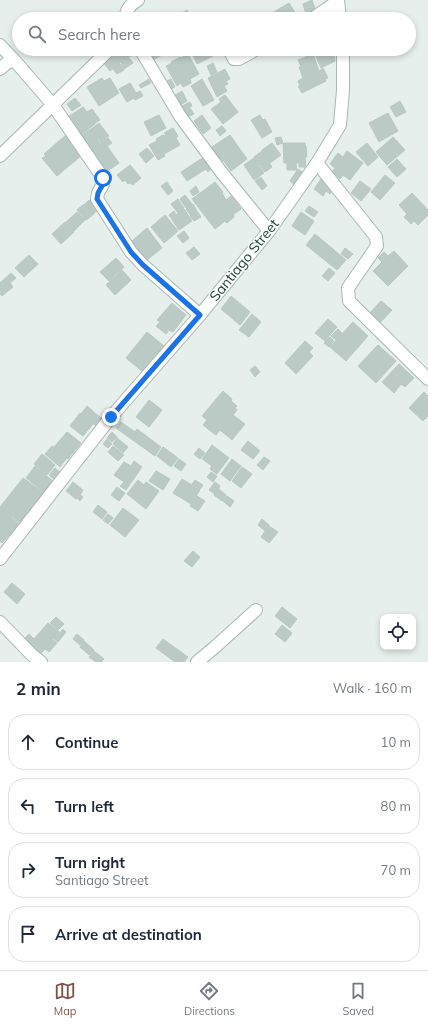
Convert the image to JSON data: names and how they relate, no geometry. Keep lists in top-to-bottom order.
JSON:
{
  "streets": {
    "street": ["Santiago Street"]
  },
  "page": {
    "search": "Search here",
    "heading": ["2 min", "Walk · 160 m"],
    "list": [
      ["Continue", "10 m"],
      ["Turn left", "80 m"],
      ["Turn right", "Santiago Street", "70 m"],
      "Arrive at destination"
    ],
    "nav": ["Map", "Directions", "Saved"]
  }
}
